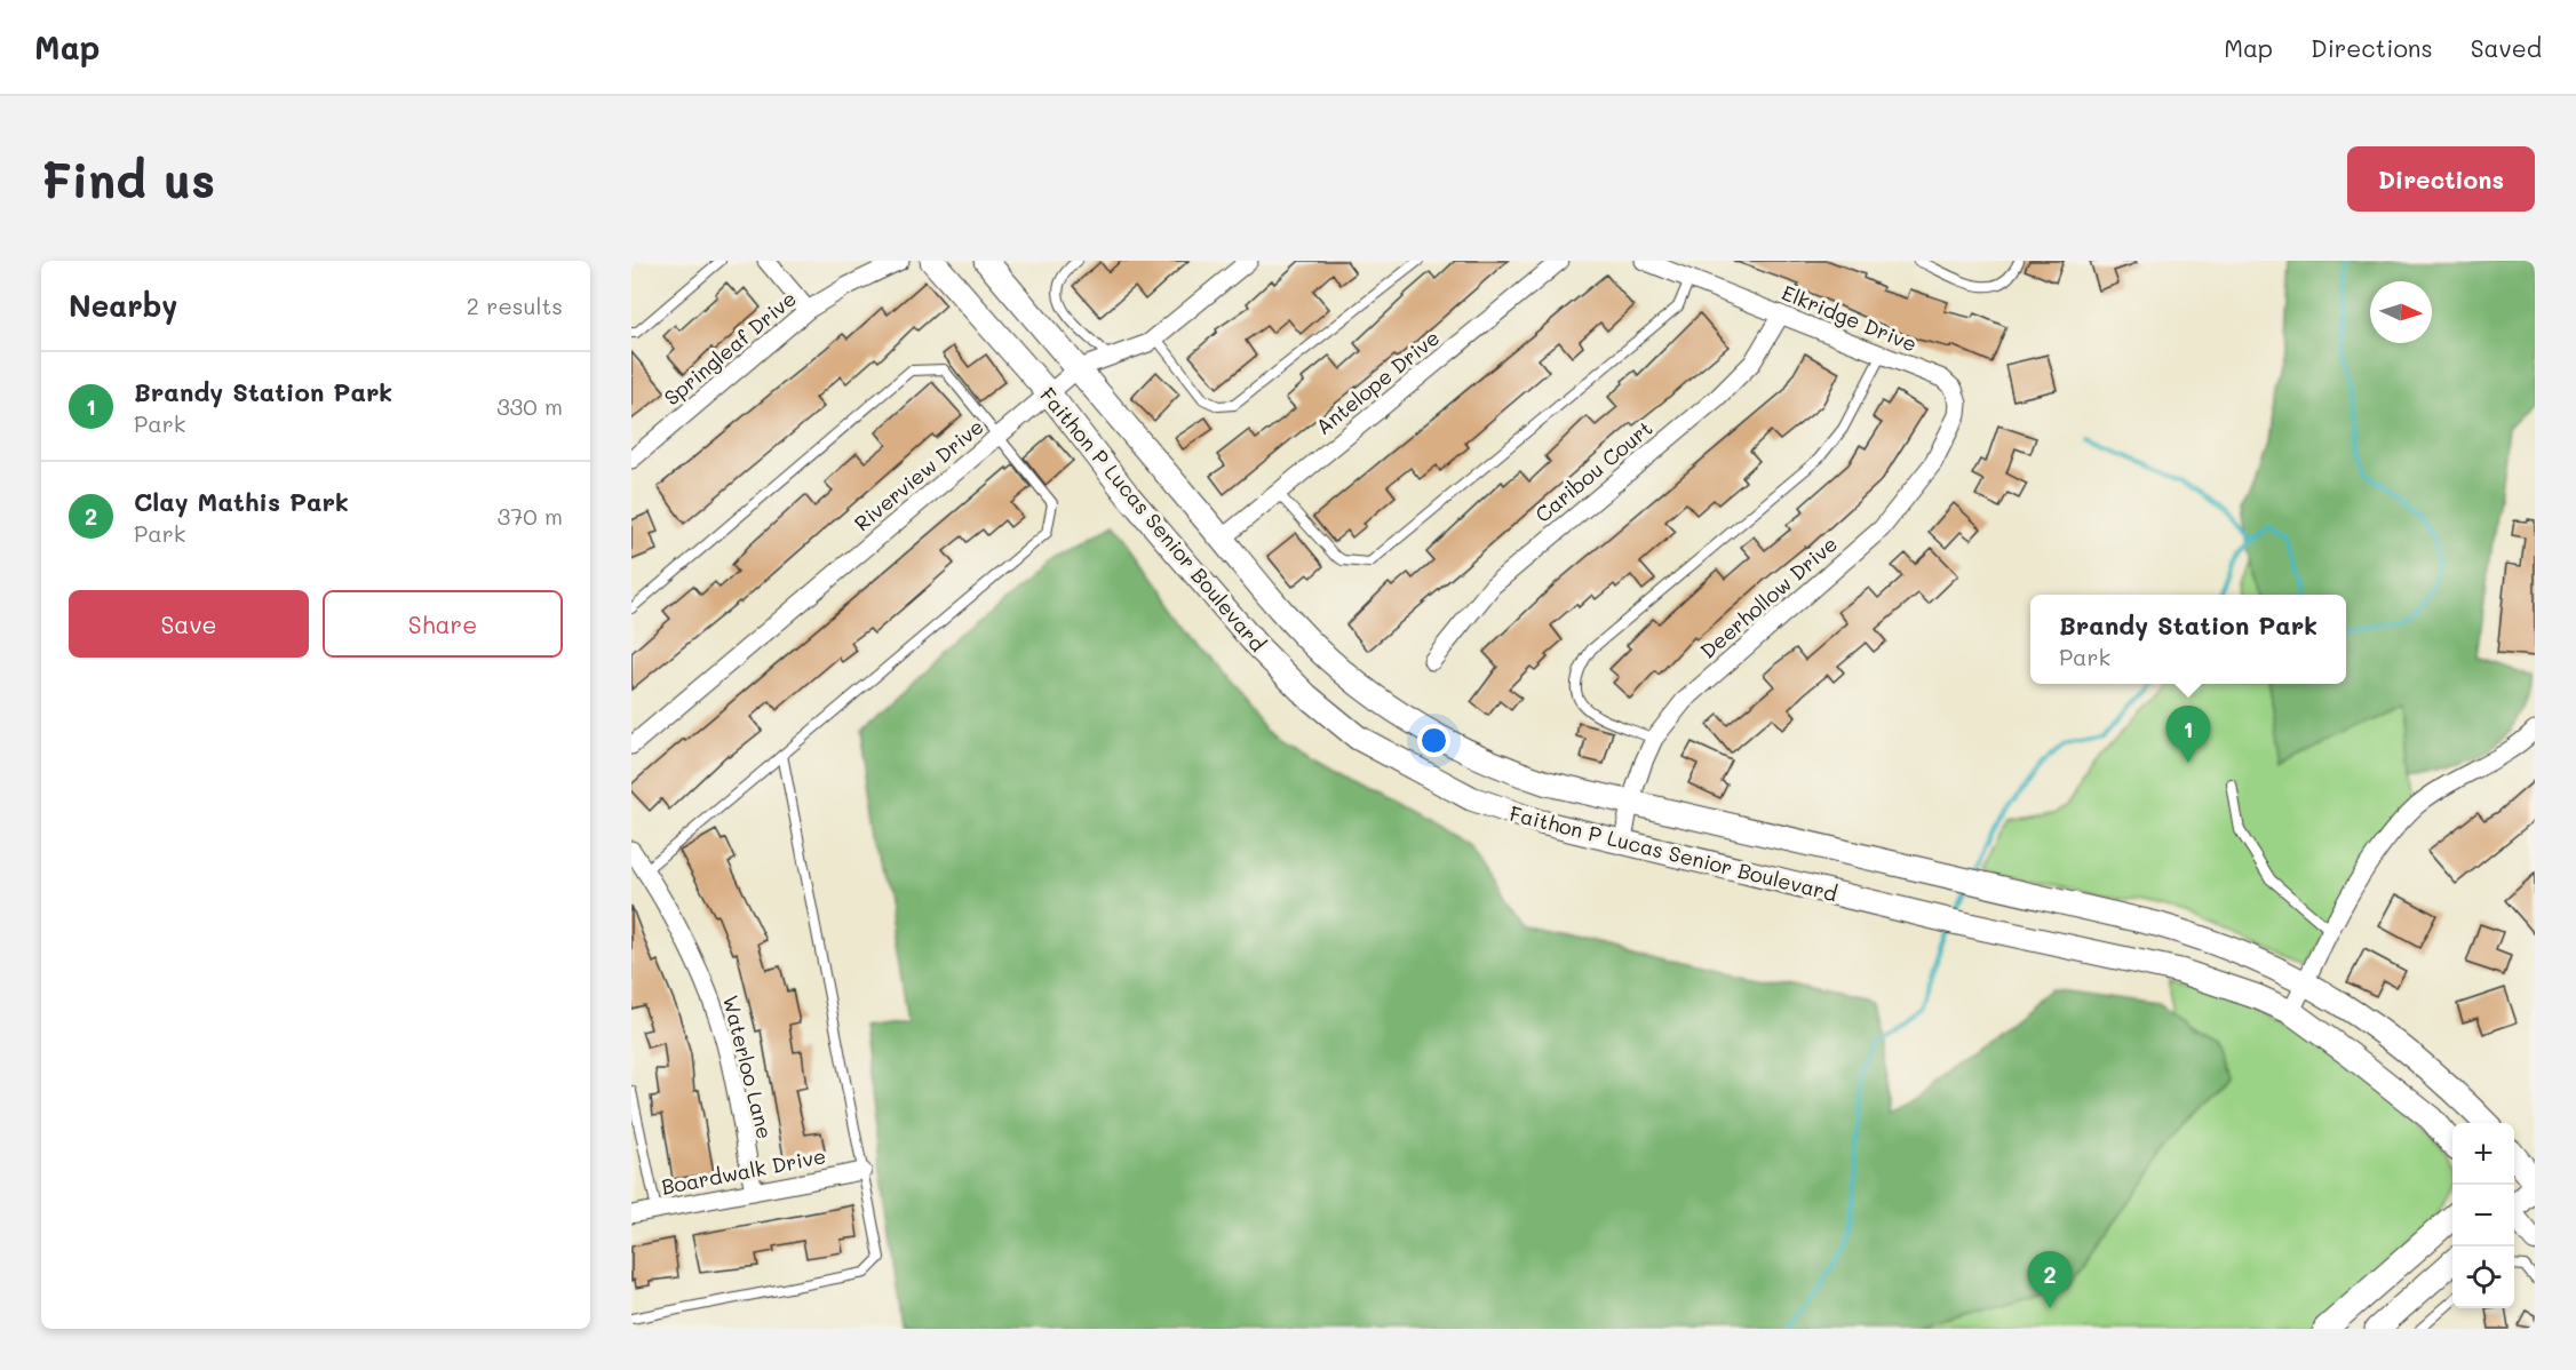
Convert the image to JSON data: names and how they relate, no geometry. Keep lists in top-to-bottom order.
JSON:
{
  "streets": {
    "main road": ["Faithon P Lucas Senior Boulevard"],
    "street": [
      "Elkridge Drive",
      "Springleaf Drive",
      "Antelope Drive",
      "Caribou Court",
      "Riverview Drive",
      "Deerhollow Drive",
      "Waterloo Lane",
      "Boardwalk Drive"
    ]
  },
  "crossings": [
    ["Elkridge Drive", "Caribou Court"],
    ["Elkridge Drive", "Deerhollow Drive"],
    ["Antelope Drive", "Faithon P Lucas Senior Boulevard"],
    ["Riverview Drive", "Faithon P Lucas Senior Boulevard"],
    ["Faithon P Lucas Senior Boulevard", "Deerhollow Drive"],
    ["Waterloo Lane", "Boardwalk Drive"]
  ],
  "north": "right",
  "page": {
    "header": "Map",
    "nav": ["Map", "Directions", "Saved"],
    "buttons": [
      "Directions",
      ["Save", "Share"]
    ],
    "title": "Find us",
    "heading": ["Nearby", "2 results"],
    "list": [
      {
        "mark": "1",
        "name": "Brandy Station Park",
        "note": "Park",
        "value": "330 m"
      },
      {
        "mark": "2",
        "name": "Clay Mathis Park",
        "note": "Park",
        "value": "370 m"
      }
    ],
    "popup": ["Brandy Station Park", "Park"],
    "pins": ["1", "2"],
    "map_buttons": ["+", "−"]
  }
}
